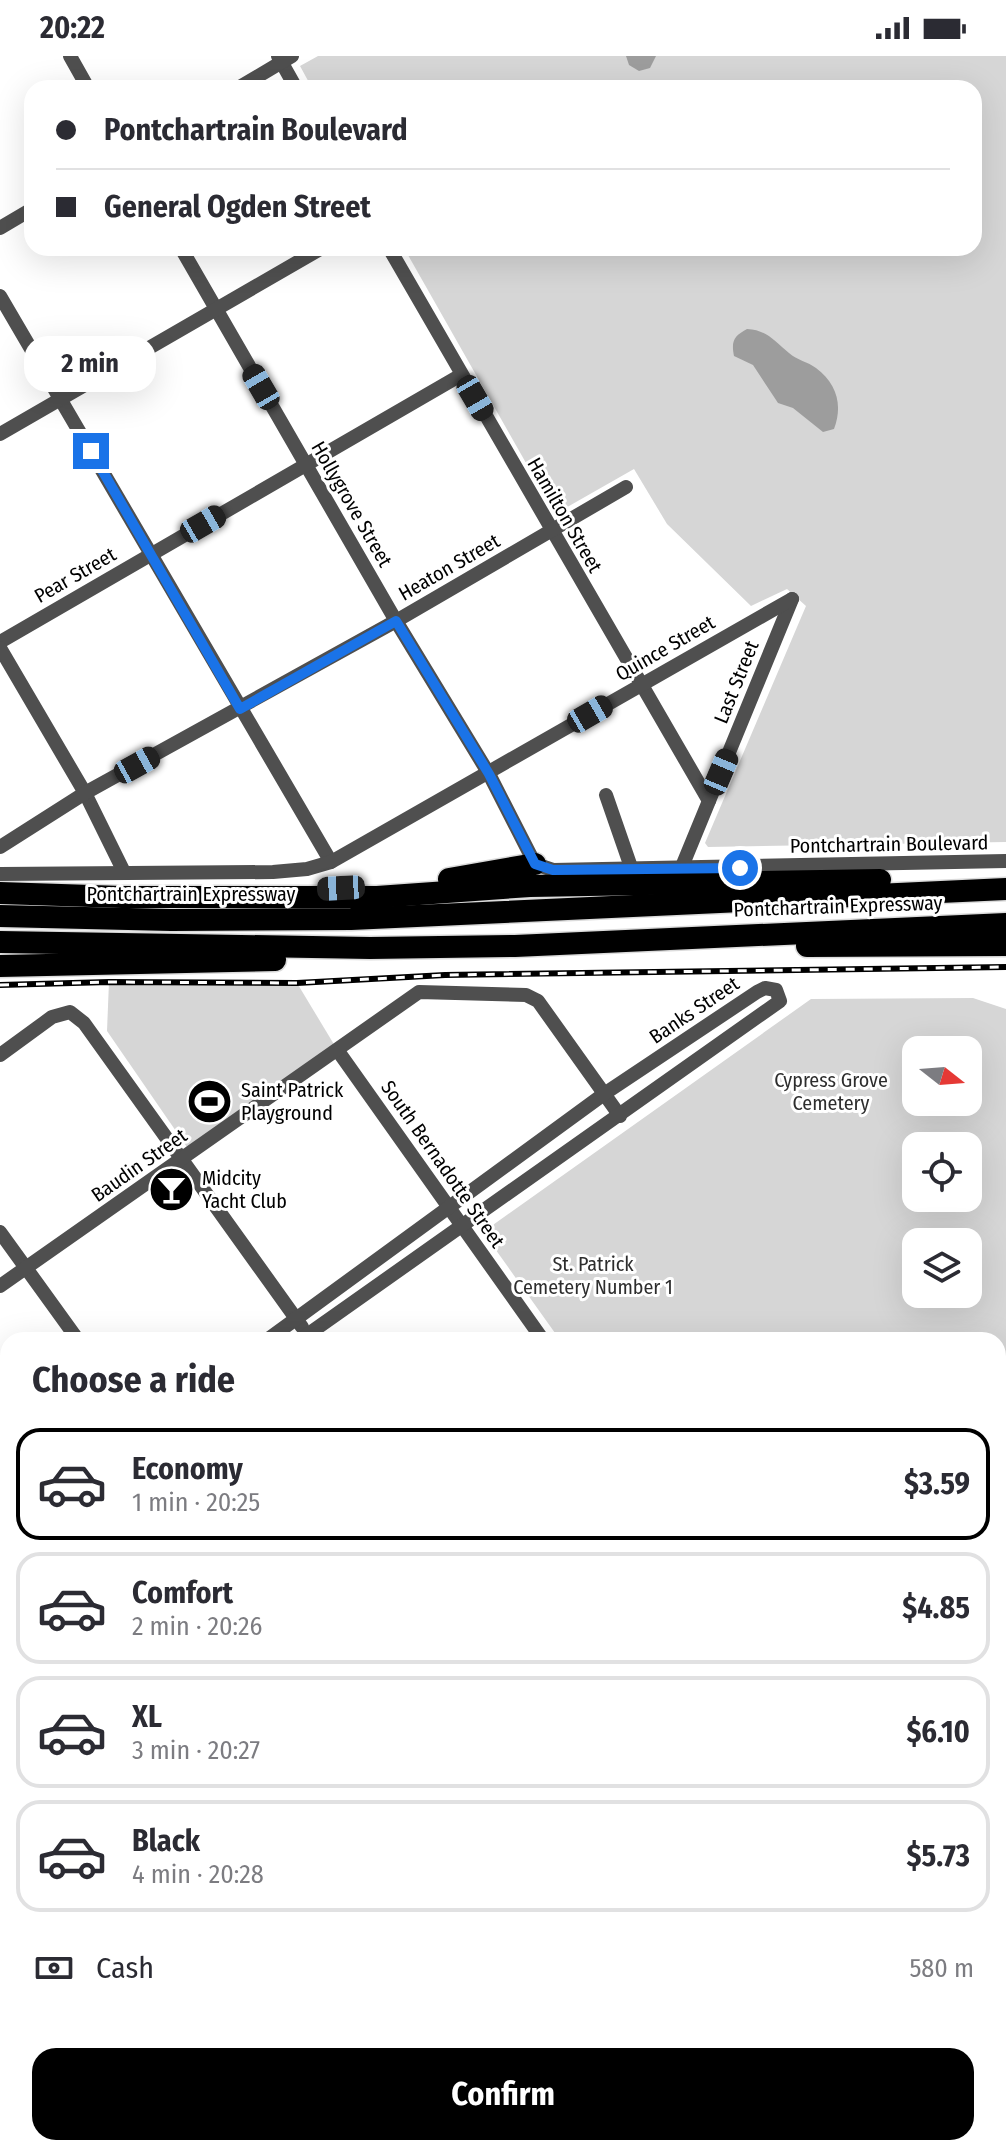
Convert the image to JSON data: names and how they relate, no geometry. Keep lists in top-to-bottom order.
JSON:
{
  "streets": {
    "highway": ["Pontchartrain Expressway"],
    "street": [
      "Hollygrove Street",
      "Hamilton Street",
      "Heaton Street",
      "Pear Street",
      "Quince Street",
      "Last Street",
      "Pontchartrain Boulevard",
      "Banks Street",
      "South Bernadotte Street",
      "Baudin Street"
    ]
  },
  "crossings": [
    ["Hollygrove Street", "Heaton Street"],
    ["Hollygrove Street", "Pear Street"],
    ["Hollygrove Street", "Quince Street"],
    ["Hollygrove Street", "Pontchartrain Boulevard"],
    ["Hamilton Street", "Heaton Street"],
    ["Hamilton Street", "Pear Street"],
    ["Hamilton Street", "Quince Street"],
    ["Hamilton Street", "Last Street"],
    ["Quince Street", "Last Street"],
    ["Last Street", "Pontchartrain Boulevard"],
    ["Banks Street", "South Bernadotte Street"],
    ["Banks Street", "Baudin Street"],
    ["South Bernadotte Street", "Baudin Street"]
  ],
  "parks": ["Cypress Grove Cemetery", "St. Patrick Cemetery Number 1"],
  "places": {
    "sports": ["Saint Patrick Playground"],
    "bar": ["Midcity Yacht Club"]
  },
  "north": "right",
  "page": {
    "status": "20:22",
    "banner": ["Pontchartrain Boulevard", "General Ogden Street"],
    "bubble": "2 min",
    "heading": "Choose a ride",
    "list": [
      {
        "name": "Economy",
        "note": "1 min · 20:25",
        "value": "$3.59"
      },
      {
        "name": "Comfort",
        "note": "2 min · 20:26",
        "value": "$4.85"
      },
      {
        "name": "XL",
        "note": "3 min · 20:27",
        "value": "$6.10"
      },
      {
        "name": "Black",
        "note": "4 min · 20:28",
        "value": "$5.73"
      }
    ],
    "pay": ["Cash", "580 m"],
    "buttons": "Confirm"
  }
}
